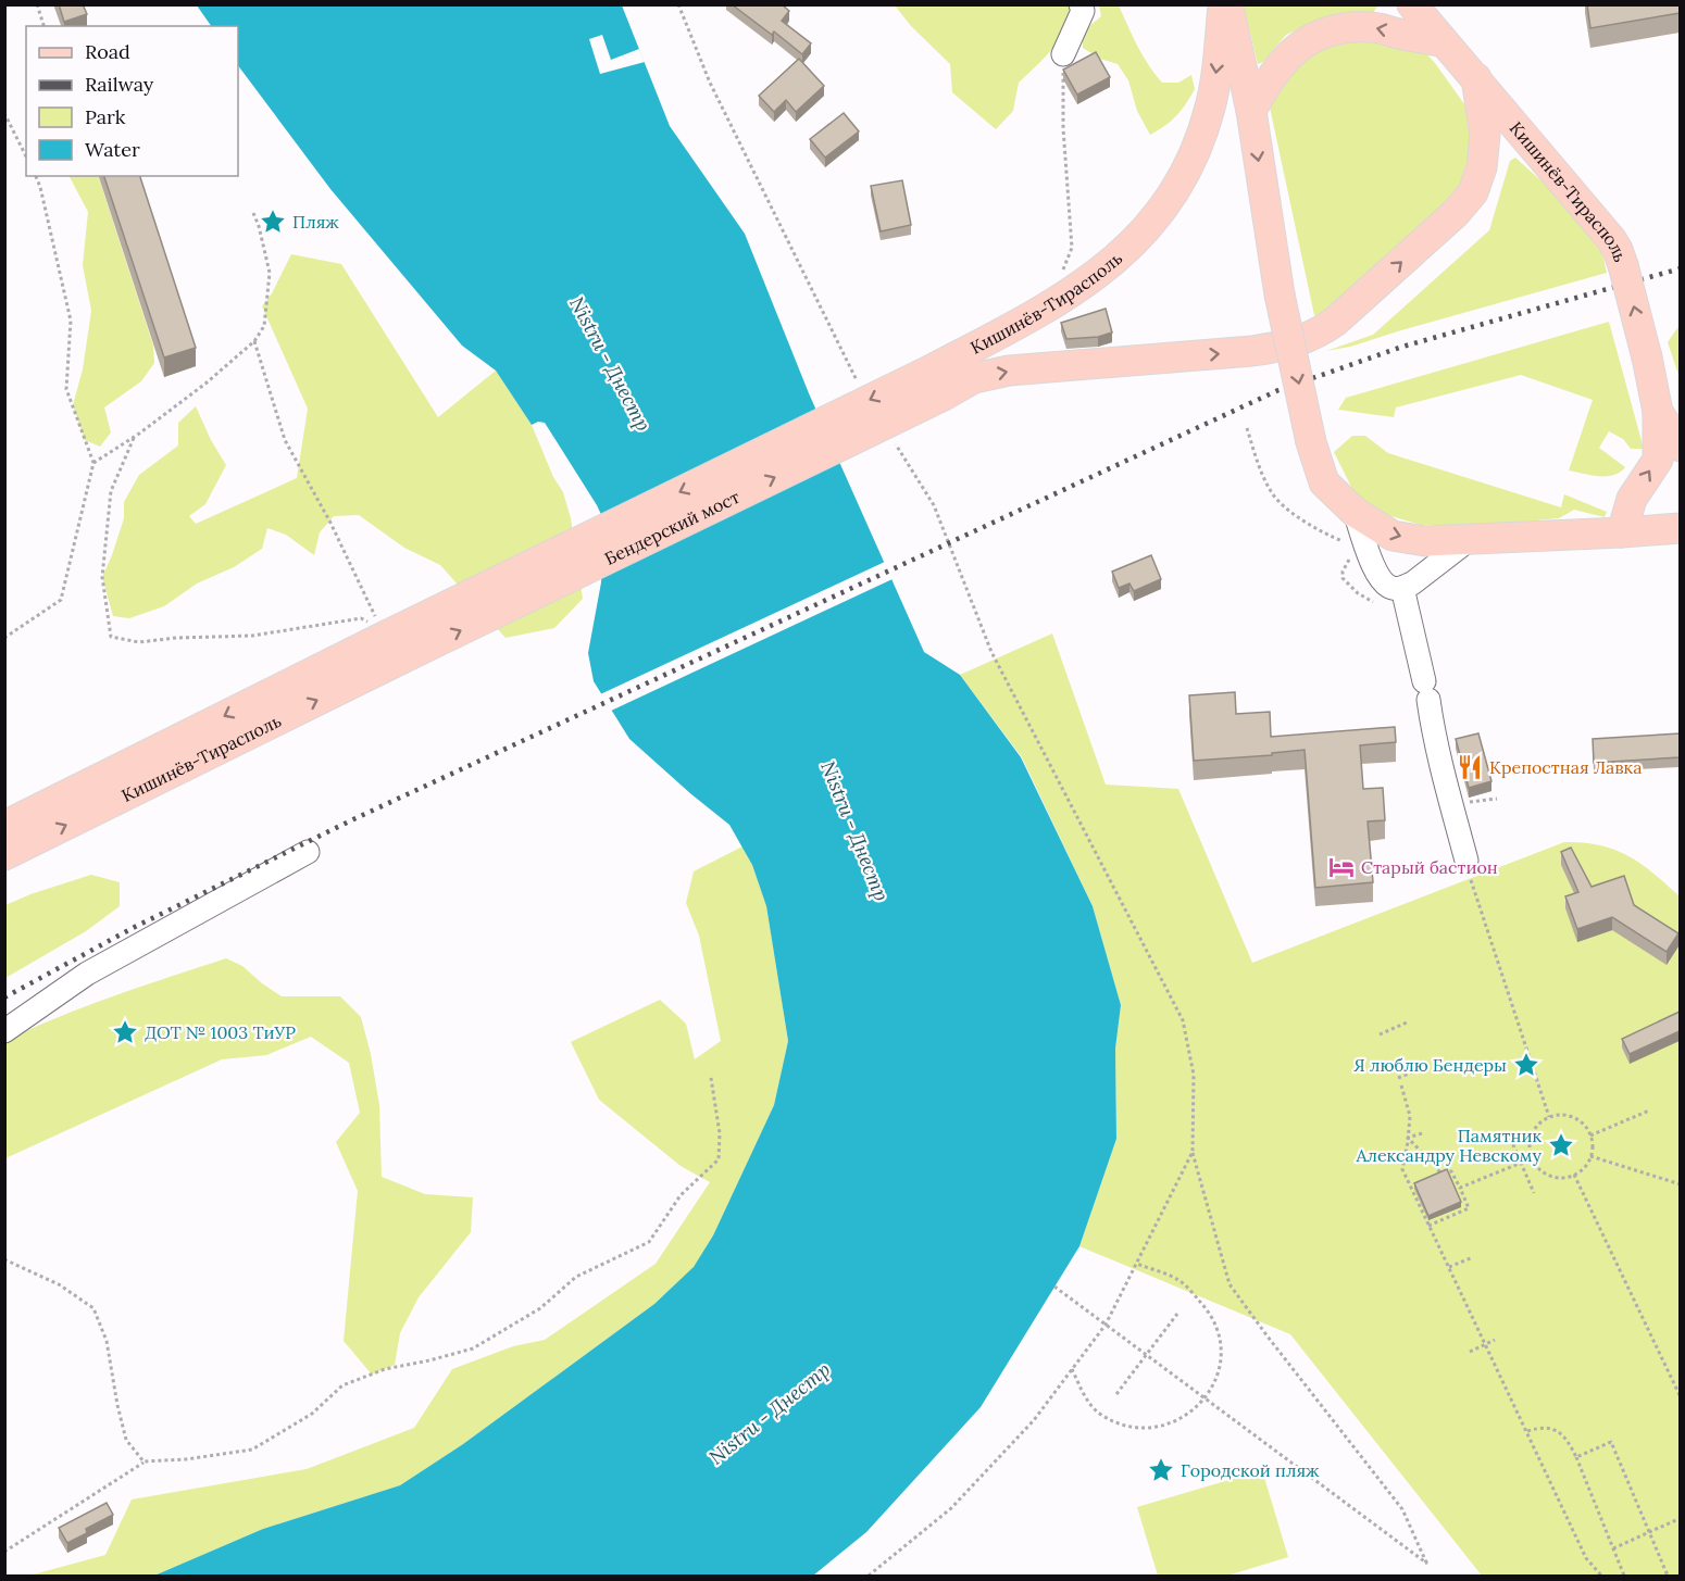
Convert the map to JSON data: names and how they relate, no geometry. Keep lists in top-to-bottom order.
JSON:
{
  "streets": {
    "main road": ["Кишинёв-Тирасполь", "Бендерский мост"]
  },
  "crossings": [
    ["Кишинёв-Тирасполь", "Бендерский мост"]
  ],
  "water": ["Nistru - Днестр"],
  "places": {
    "place": [
      "Пляж",
      "ДОТ № 1003 ТиУР",
      "Я люблю Бендеры",
      "Памятник Александру Невскому",
      "Городской пляж"
    ],
    "restaurant": ["Крепостная Лавка"],
    "hotel": ["Старый бастион"]
  },
  "legend": [
    "Road",
    "Railway",
    "Park",
    "Water"
  ]
}
